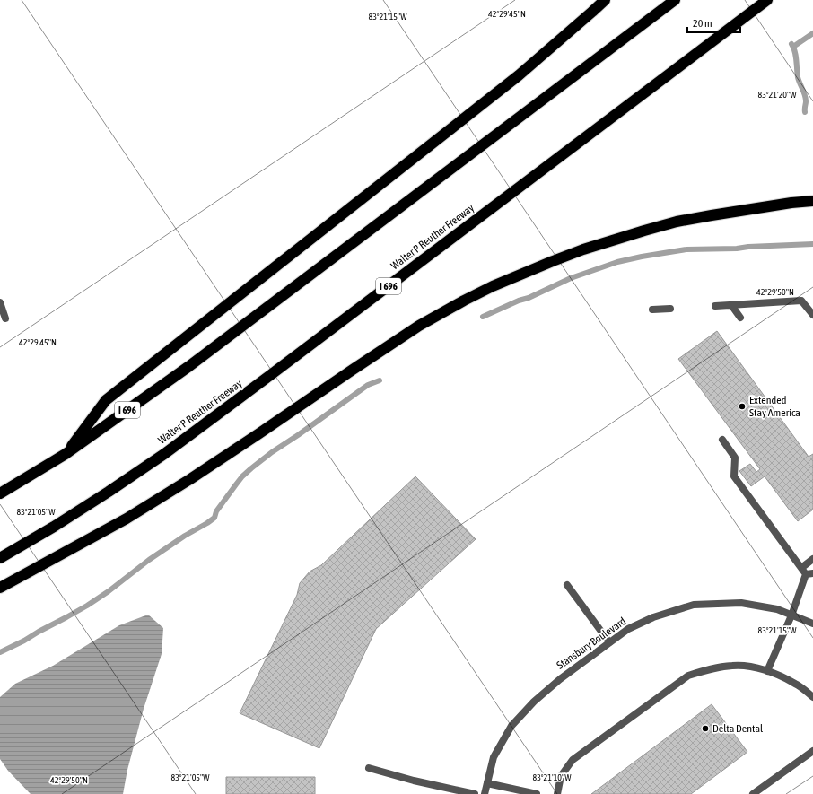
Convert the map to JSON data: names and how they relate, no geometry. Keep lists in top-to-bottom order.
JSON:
{
  "streets": {
    "highway": ["Walter P Reuther Freeway", "I 696"],
    "street": ["Stansbury Boulevard"]
  },
  "places": ["Extended Stay America", "Delta Dental"],
  "scale_bar": "20 m",
  "coordinates": [
    "42°29'45\"N",
    "83°21'15\"W",
    "83°21'20\"W",
    "42°29'50\"N",
    "83°21'05\"W",
    "83°21'10\"W"
  ]
}
